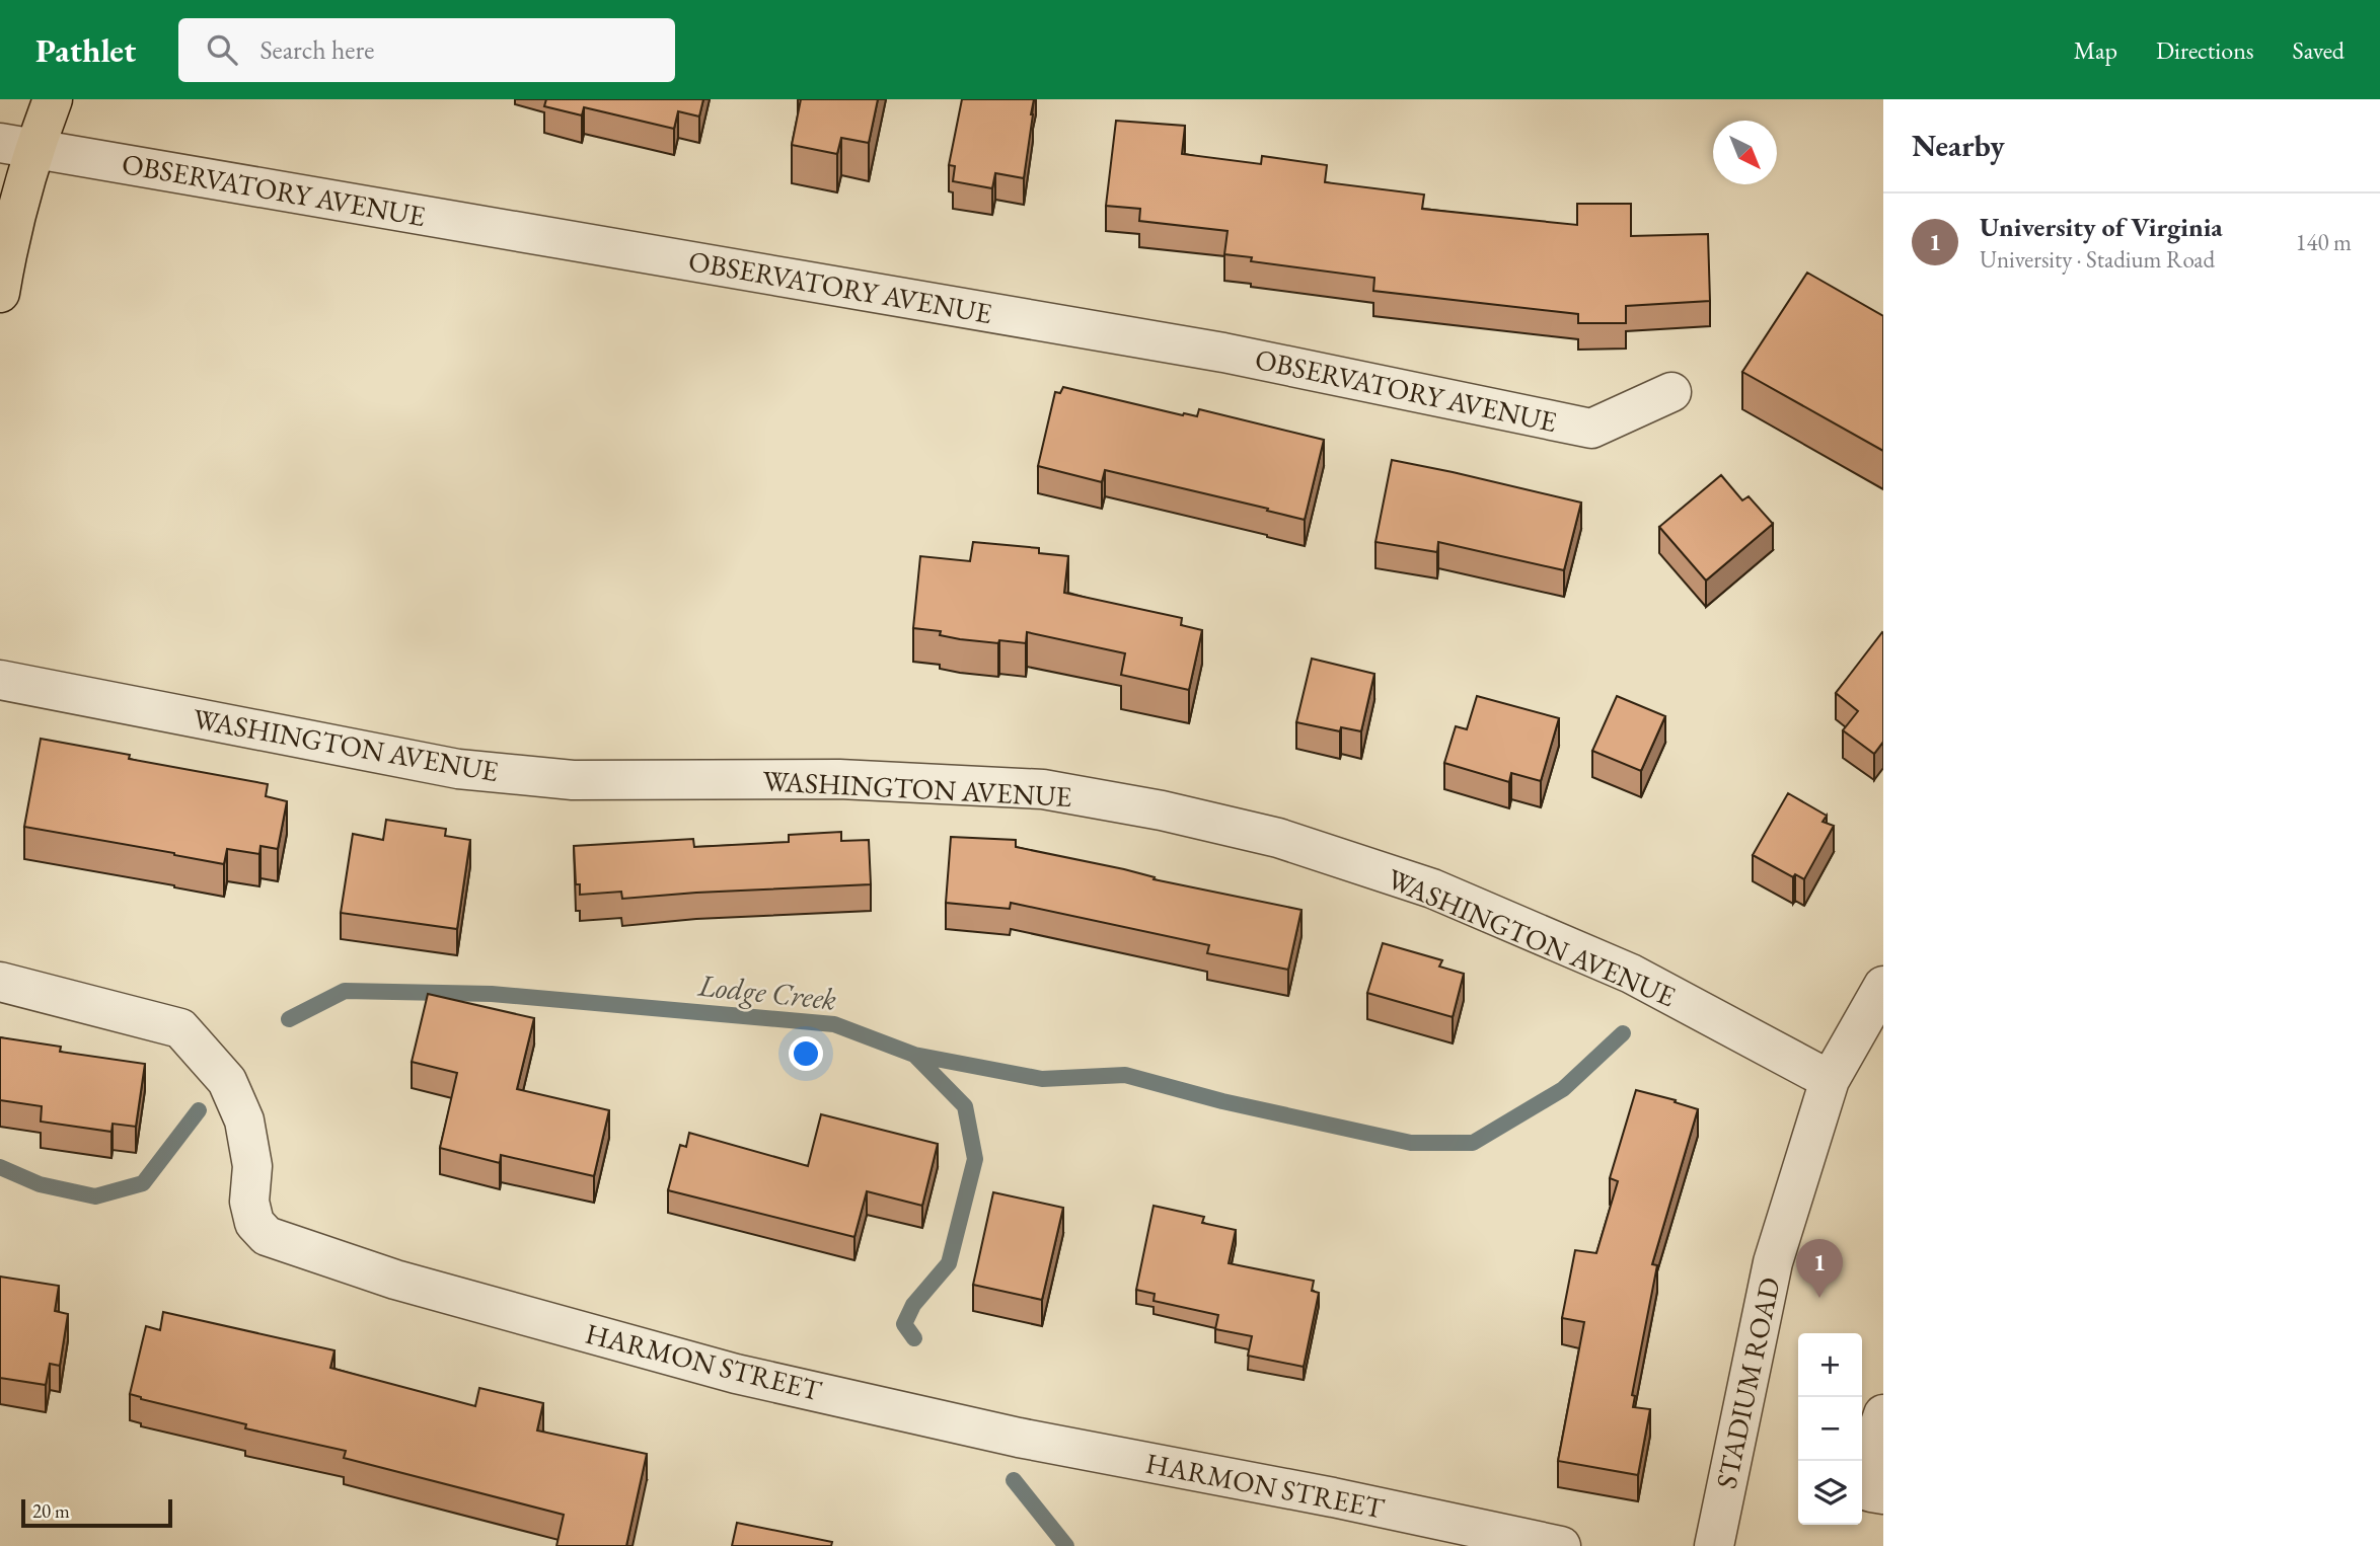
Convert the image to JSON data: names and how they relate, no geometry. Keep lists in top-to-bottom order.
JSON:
{
  "streets": {
    "street": [
      "OBSERVATORY AVENUE",
      "WASHINGTON AVENUE",
      "HARMON STREET",
      "STADIUM ROAD"
    ]
  },
  "crossings": [
    ["WASHINGTON AVENUE", "STADIUM ROAD"]
  ],
  "water": ["Lodge Creek"],
  "scale_bar": "20 m",
  "north": "bottom right",
  "page": {
    "header": "Pathlet",
    "search": "Search here",
    "nav": ["Map", "Directions", "Saved"],
    "heading": "Nearby",
    "list": [
      {
        "mark": "1",
        "name": "University of Virginia",
        "note": "University · Stadium Road",
        "value": "140 m"
      }
    ],
    "pins": "1",
    "map_buttons": ["+", "−"],
    "scale": "20 m"
  }
}
